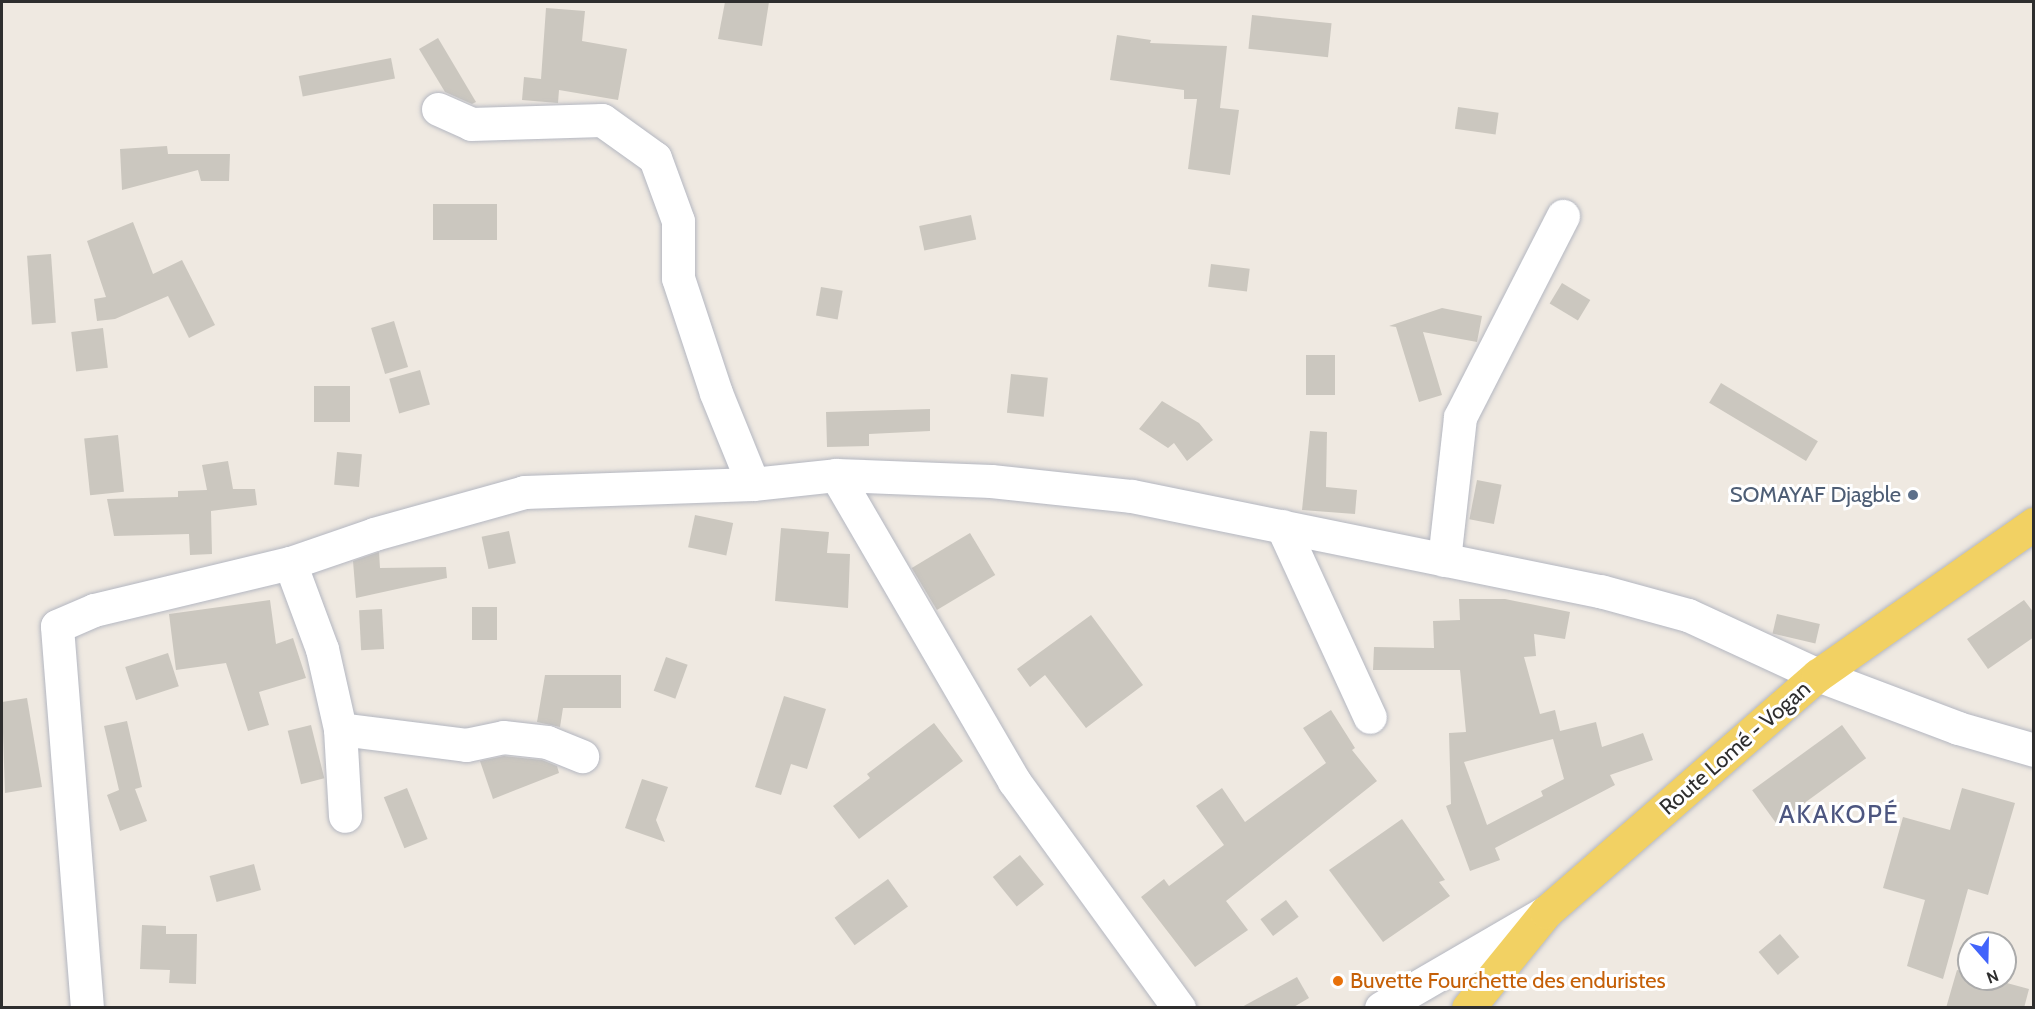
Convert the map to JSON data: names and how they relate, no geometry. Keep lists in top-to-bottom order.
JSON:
{
  "streets": {
    "main road": ["Route Lomé - Vogan"]
  },
  "districts": ["AKAKOPÉ"],
  "places": ["SOMAYAF Djagble", "Buvette Fourchette des enduristes"],
  "north": "bottom"
}
